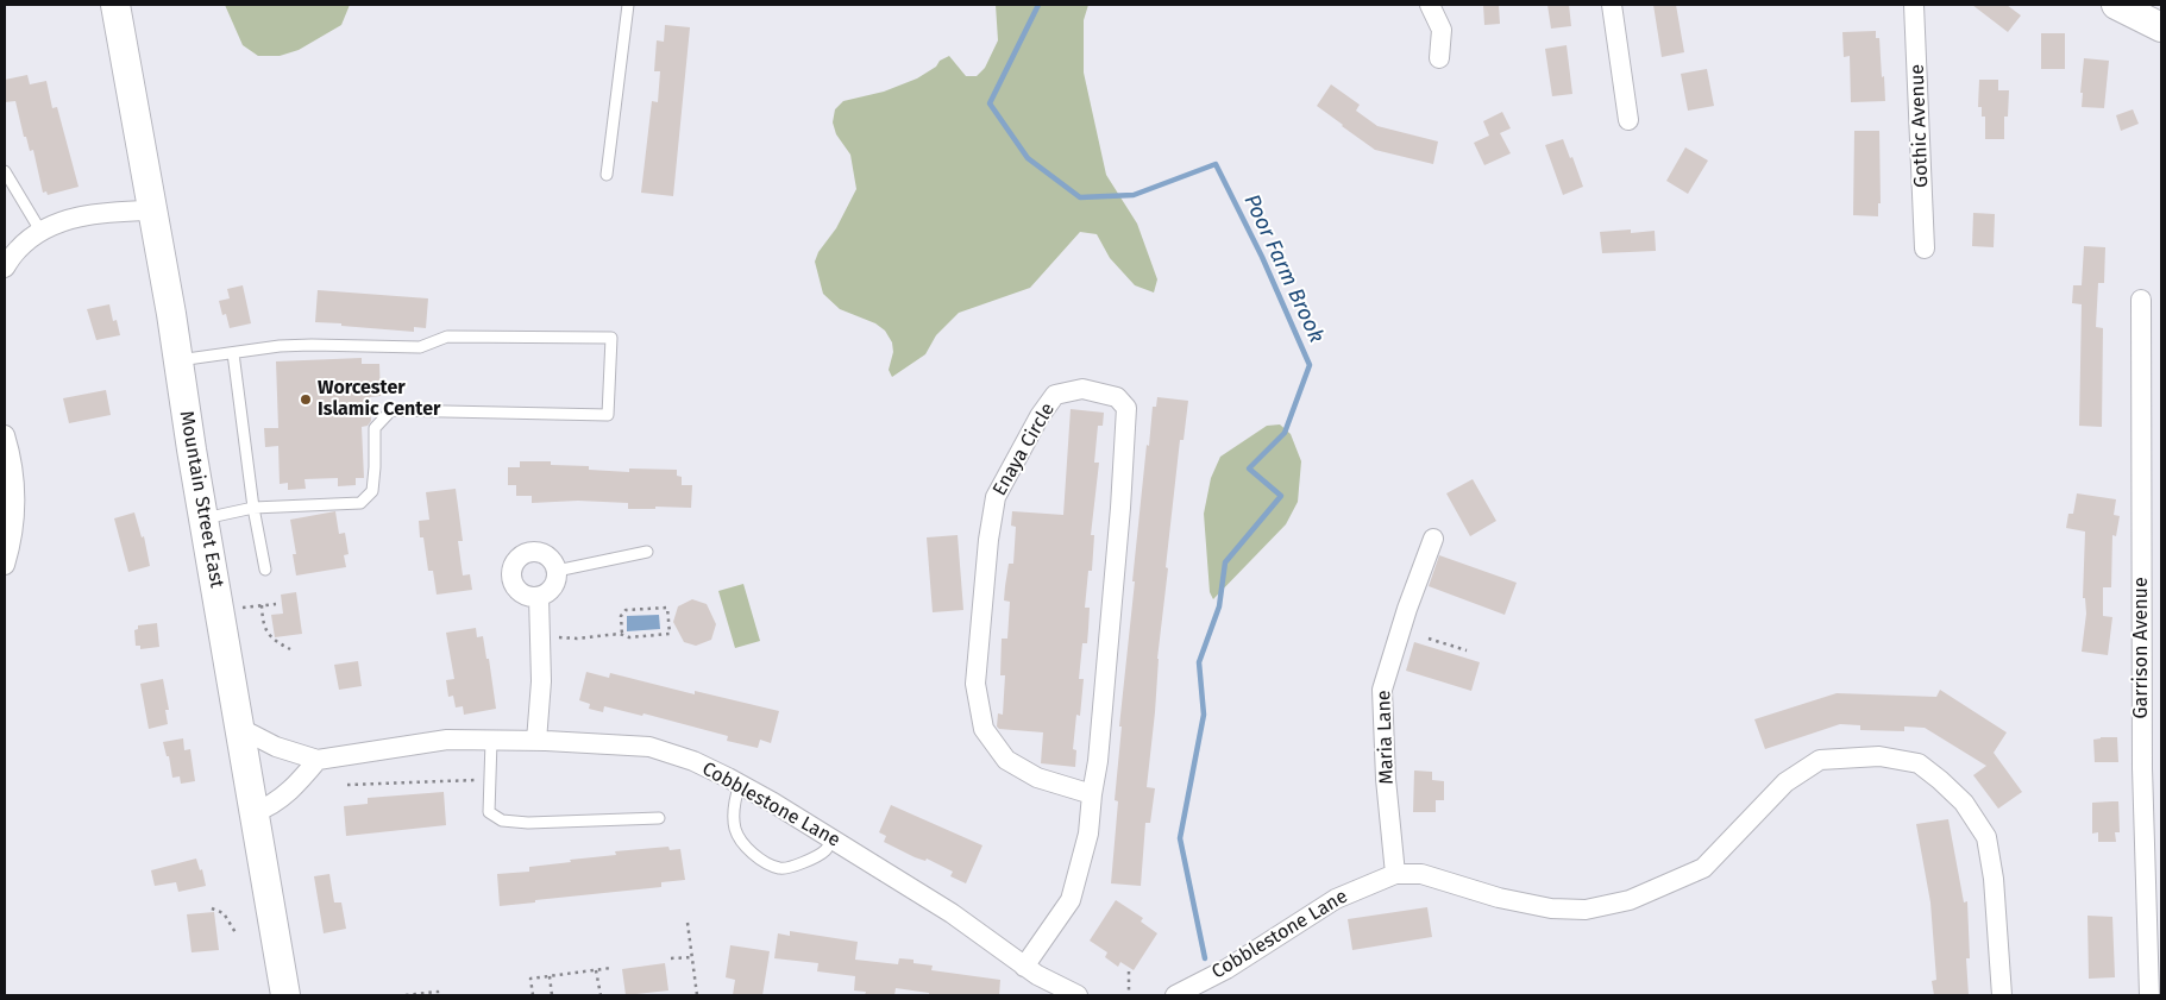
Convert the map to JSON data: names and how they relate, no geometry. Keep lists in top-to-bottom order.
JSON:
{
  "streets": {
    "main road": ["Mountain Street East"],
    "street": [
      "Gothic Avenue",
      "Enaya Circle",
      "Garrison Avenue",
      "Maria Lane",
      "Cobblestone Lane"
    ]
  },
  "crossings": [
    ["Enaya Circle", "Cobblestone Lane"],
    ["Mountain Street East", "Cobblestone Lane"],
    ["Maria Lane", "Cobblestone Lane"]
  ],
  "water": ["Poor Farm Brook"],
  "places": ["Worcester Islamic Center"]
}
